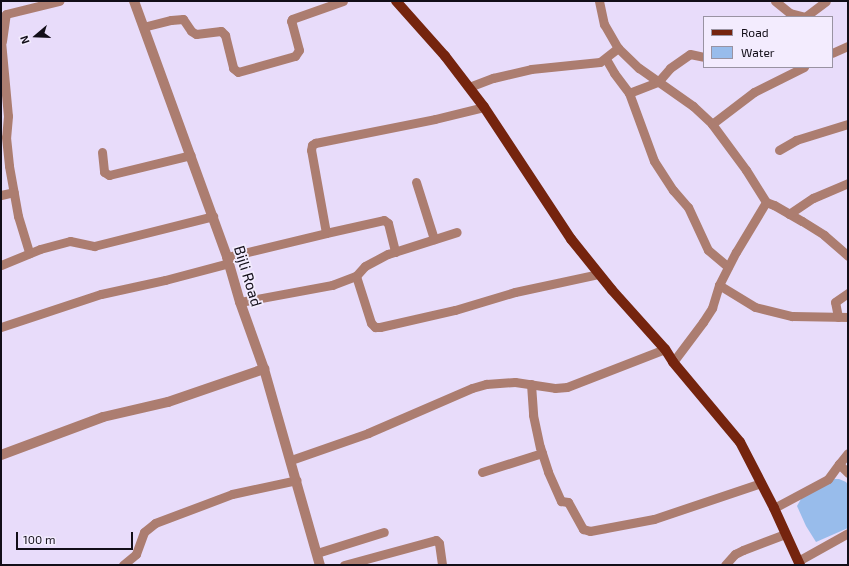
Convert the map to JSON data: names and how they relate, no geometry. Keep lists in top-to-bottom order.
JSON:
{
  "streets": {
    "street": ["Bijli Road"]
  },
  "legend": ["Road", "Water"],
  "scale_bar": "100 m",
  "north": "left"
}
